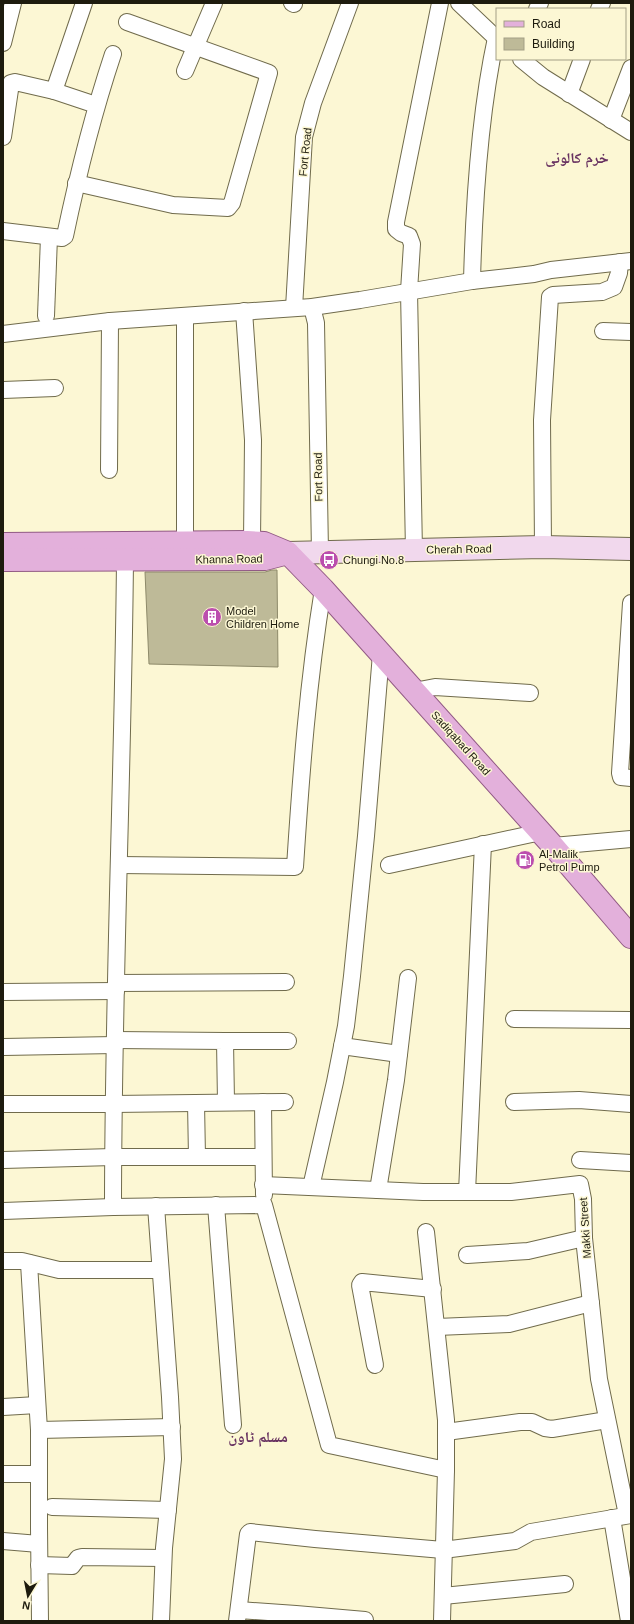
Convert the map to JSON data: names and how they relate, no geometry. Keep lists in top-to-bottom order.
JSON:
{
  "streets": {
    "main road": ["Khanna Road", "Sadiqabad Road"],
    "street": ["Fort Road", "Cherah Road", "Makki Street"]
  },
  "crossings": [
    ["Fort Road", "Cherah Road"],
    ["Cherah Road", "Khanna Road"],
    ["Cherah Road", "Sadiqabad Road"],
    ["Khanna Road", "Sadiqabad Road"]
  ],
  "districts": ["خرم کالونی", "مسلم ٹاون"],
  "places": {
    "bus stop": ["Chungi No.8"],
    "building": ["Model Children Home"],
    "fuel station": ["Al-Malik Petrol Pump"]
  },
  "legend": ["Road", "Building"],
  "north": "bottom"
}
